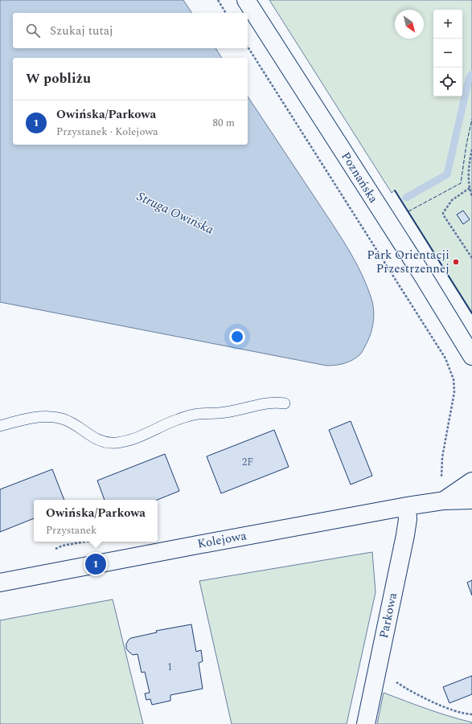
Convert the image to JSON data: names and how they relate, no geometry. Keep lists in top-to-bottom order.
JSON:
{
  "streets": {
    "street": ["Poznańska", "Kolejowa", "Parkowa"]
  },
  "crossings": [
    ["Kolejowa", "Parkowa"]
  ],
  "water": ["Struga Owińska"],
  "places": ["Park Orientacji Przestrzennej"],
  "house_numbers": ["2F", "1"],
  "north": "bottom right",
  "page": {
    "map_buttons": ["+", "−"],
    "search": "Szukaj tutaj",
    "heading": "W pobliżu",
    "list": [
      {
        "mark": "1",
        "name": "Owińska/Parkowa",
        "note": "Przystanek · Kolejowa",
        "value": "80 m"
      }
    ],
    "popup": ["Owińska/Parkowa", "Przystanek"],
    "pins": "1"
  }
}
